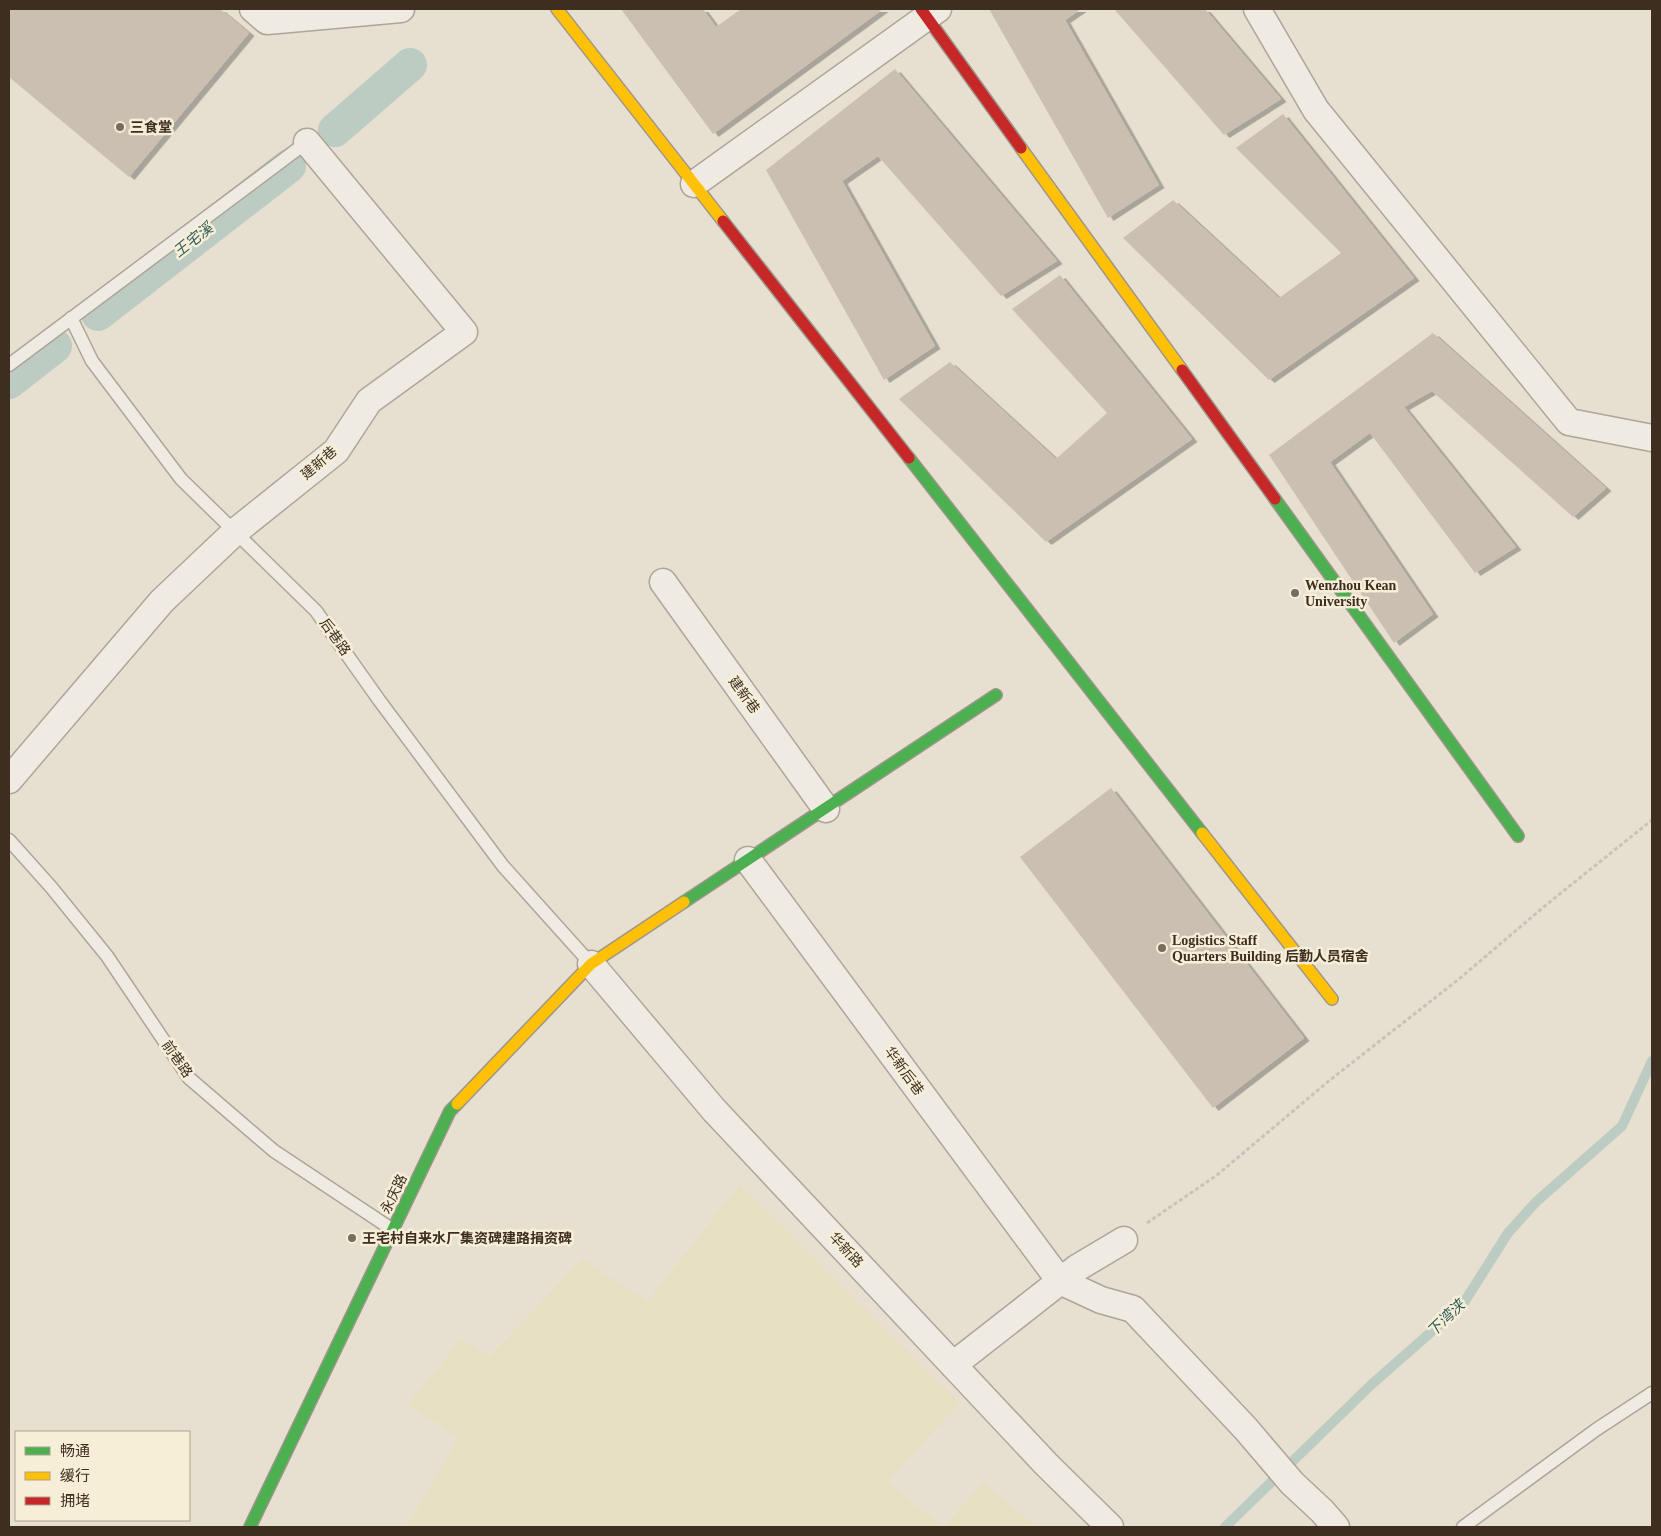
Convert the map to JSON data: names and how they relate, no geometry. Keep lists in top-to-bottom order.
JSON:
{
  "streets": {
    "street": [
      "建新巷",
      "华新后巷",
      "永庆路",
      "华新路"
    ],
    "lane": ["后巷路", "前巷路"]
  },
  "crossings": [
    ["建新巷", "后巷路"],
    ["建新巷", "永庆路"],
    ["后巷路", "永庆路"],
    ["后巷路", "华新路"],
    ["前巷路", "永庆路"],
    ["华新后巷", "永庆路"],
    ["永庆路", "华新路"]
  ],
  "water": ["王宅溪", "下湾浃"],
  "places": [
    "三食堂",
    "Wenzhou Kean University",
    "Logistics Staff Quarters Building 后勤人员宿舍",
    "王宅村自来水厂集资碑建路捐资碑"
  ],
  "legend": ["畅通", "缓行", "拥堵"]
}
